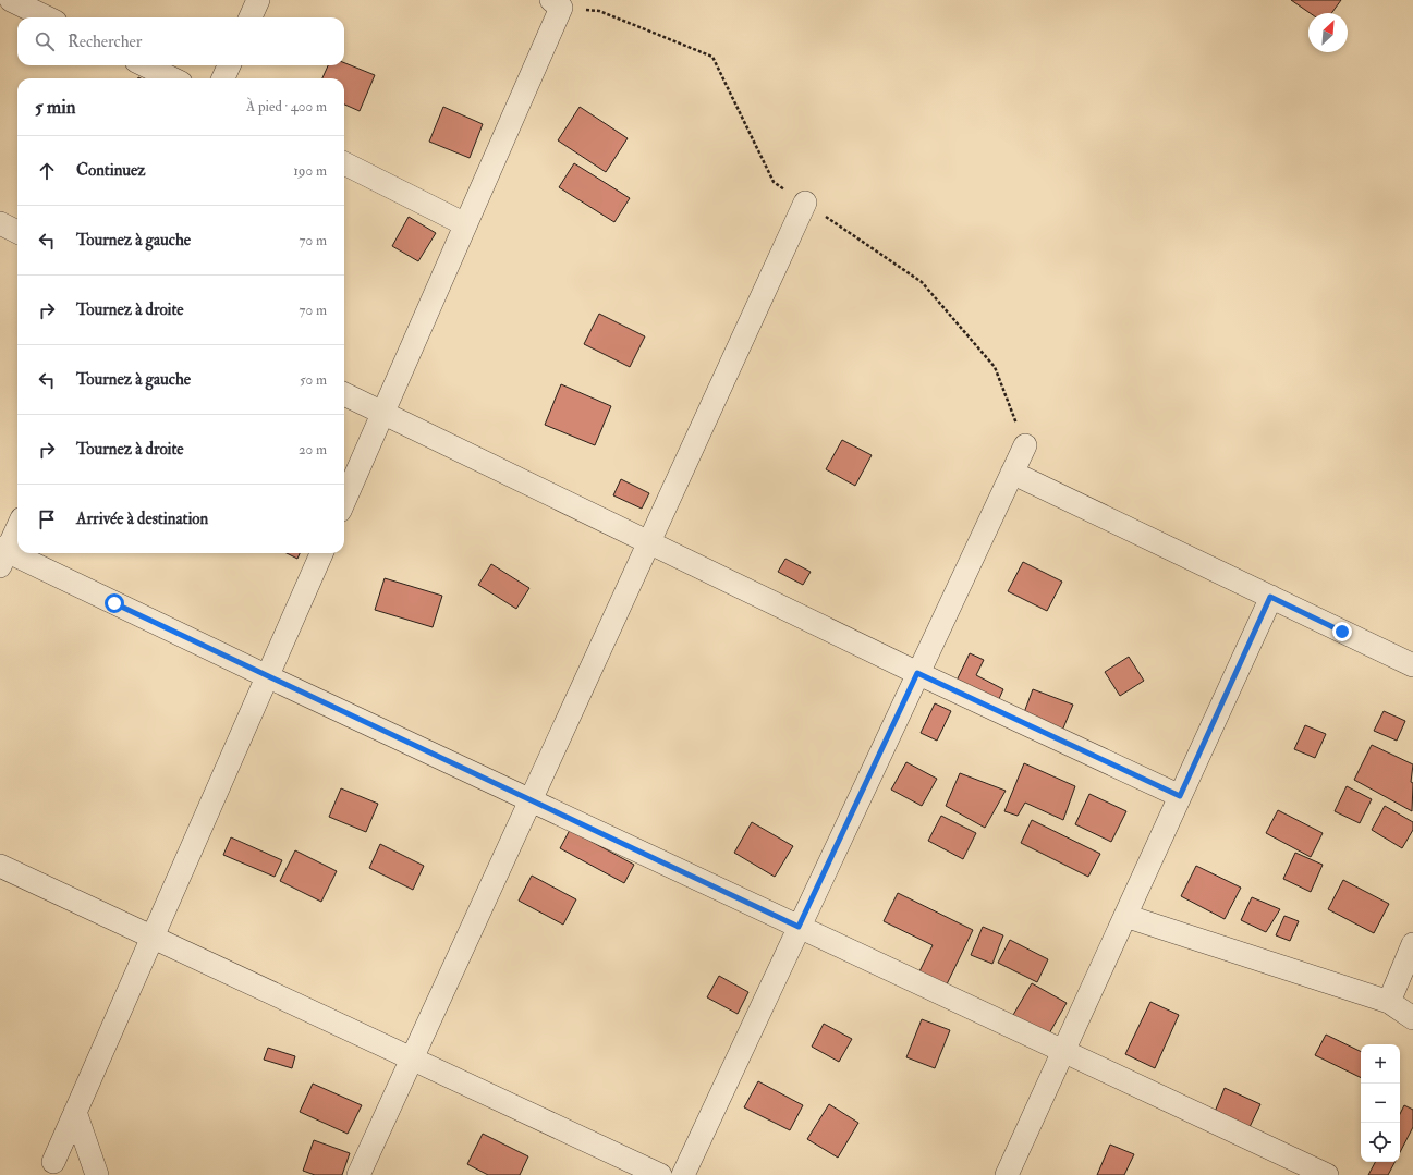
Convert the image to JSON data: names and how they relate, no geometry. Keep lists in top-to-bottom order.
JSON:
{
  "north": "top right",
  "page": {
    "search": "Rechercher",
    "heading": ["5 min", "À pied · 400 m"],
    "list": [
      ["Continuez", "190 m"],
      ["Tournez à gauche", "70 m"],
      ["Tournez à droite", "70 m"],
      ["Tournez à gauche", "50 m"],
      ["Tournez à droite", "20 m"],
      "Arrivée à destination"
    ],
    "map_buttons": ["+", "−"]
  }
}
